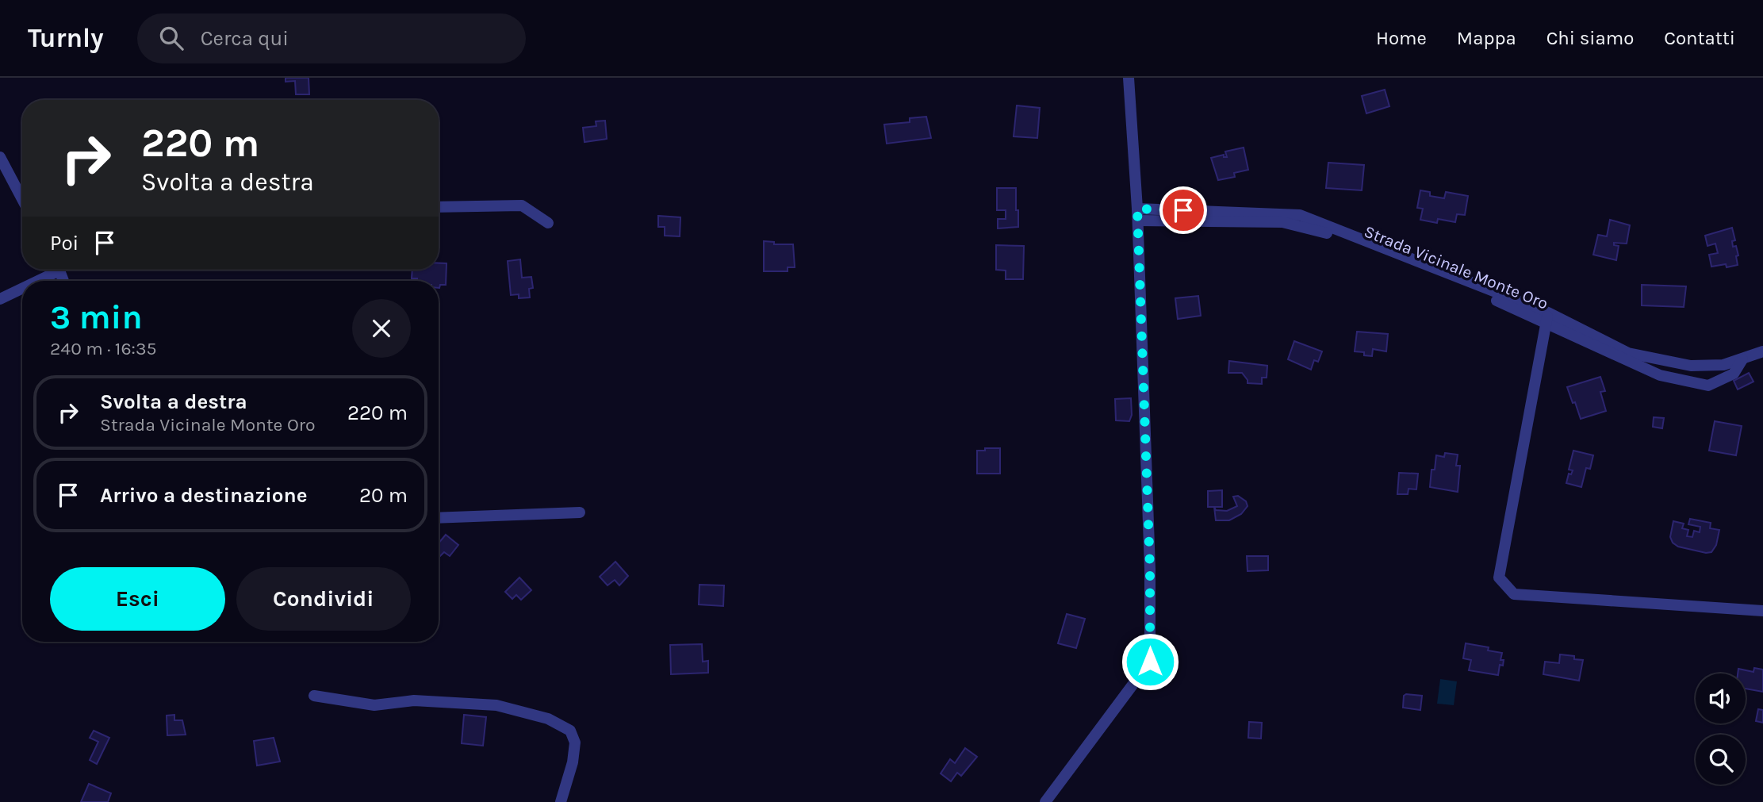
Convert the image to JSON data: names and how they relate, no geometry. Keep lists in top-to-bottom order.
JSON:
{
  "streets": {
    "street": ["Strada Vicinale Monte Oro"]
  },
  "page": {
    "header": "Turnly",
    "search": "Cerca qui",
    "nav": [
      "Home",
      "Mappa",
      "Chi siamo",
      "Contatti"
    ],
    "turn": ["220 m", "Svolta a destra"],
    "then": "Poi",
    "heading": ["3 min", "240 m · 16:35"],
    "list": [
      {
        "name": "Svolta a destra",
        "note": "Strada Vicinale Monte Oro",
        "value": "220 m"
      },
      {
        "name": "Arrivo a destinazione",
        "value": "20 m"
      }
    ],
    "buttons": ["Esci", "Condividi"]
  }
}
